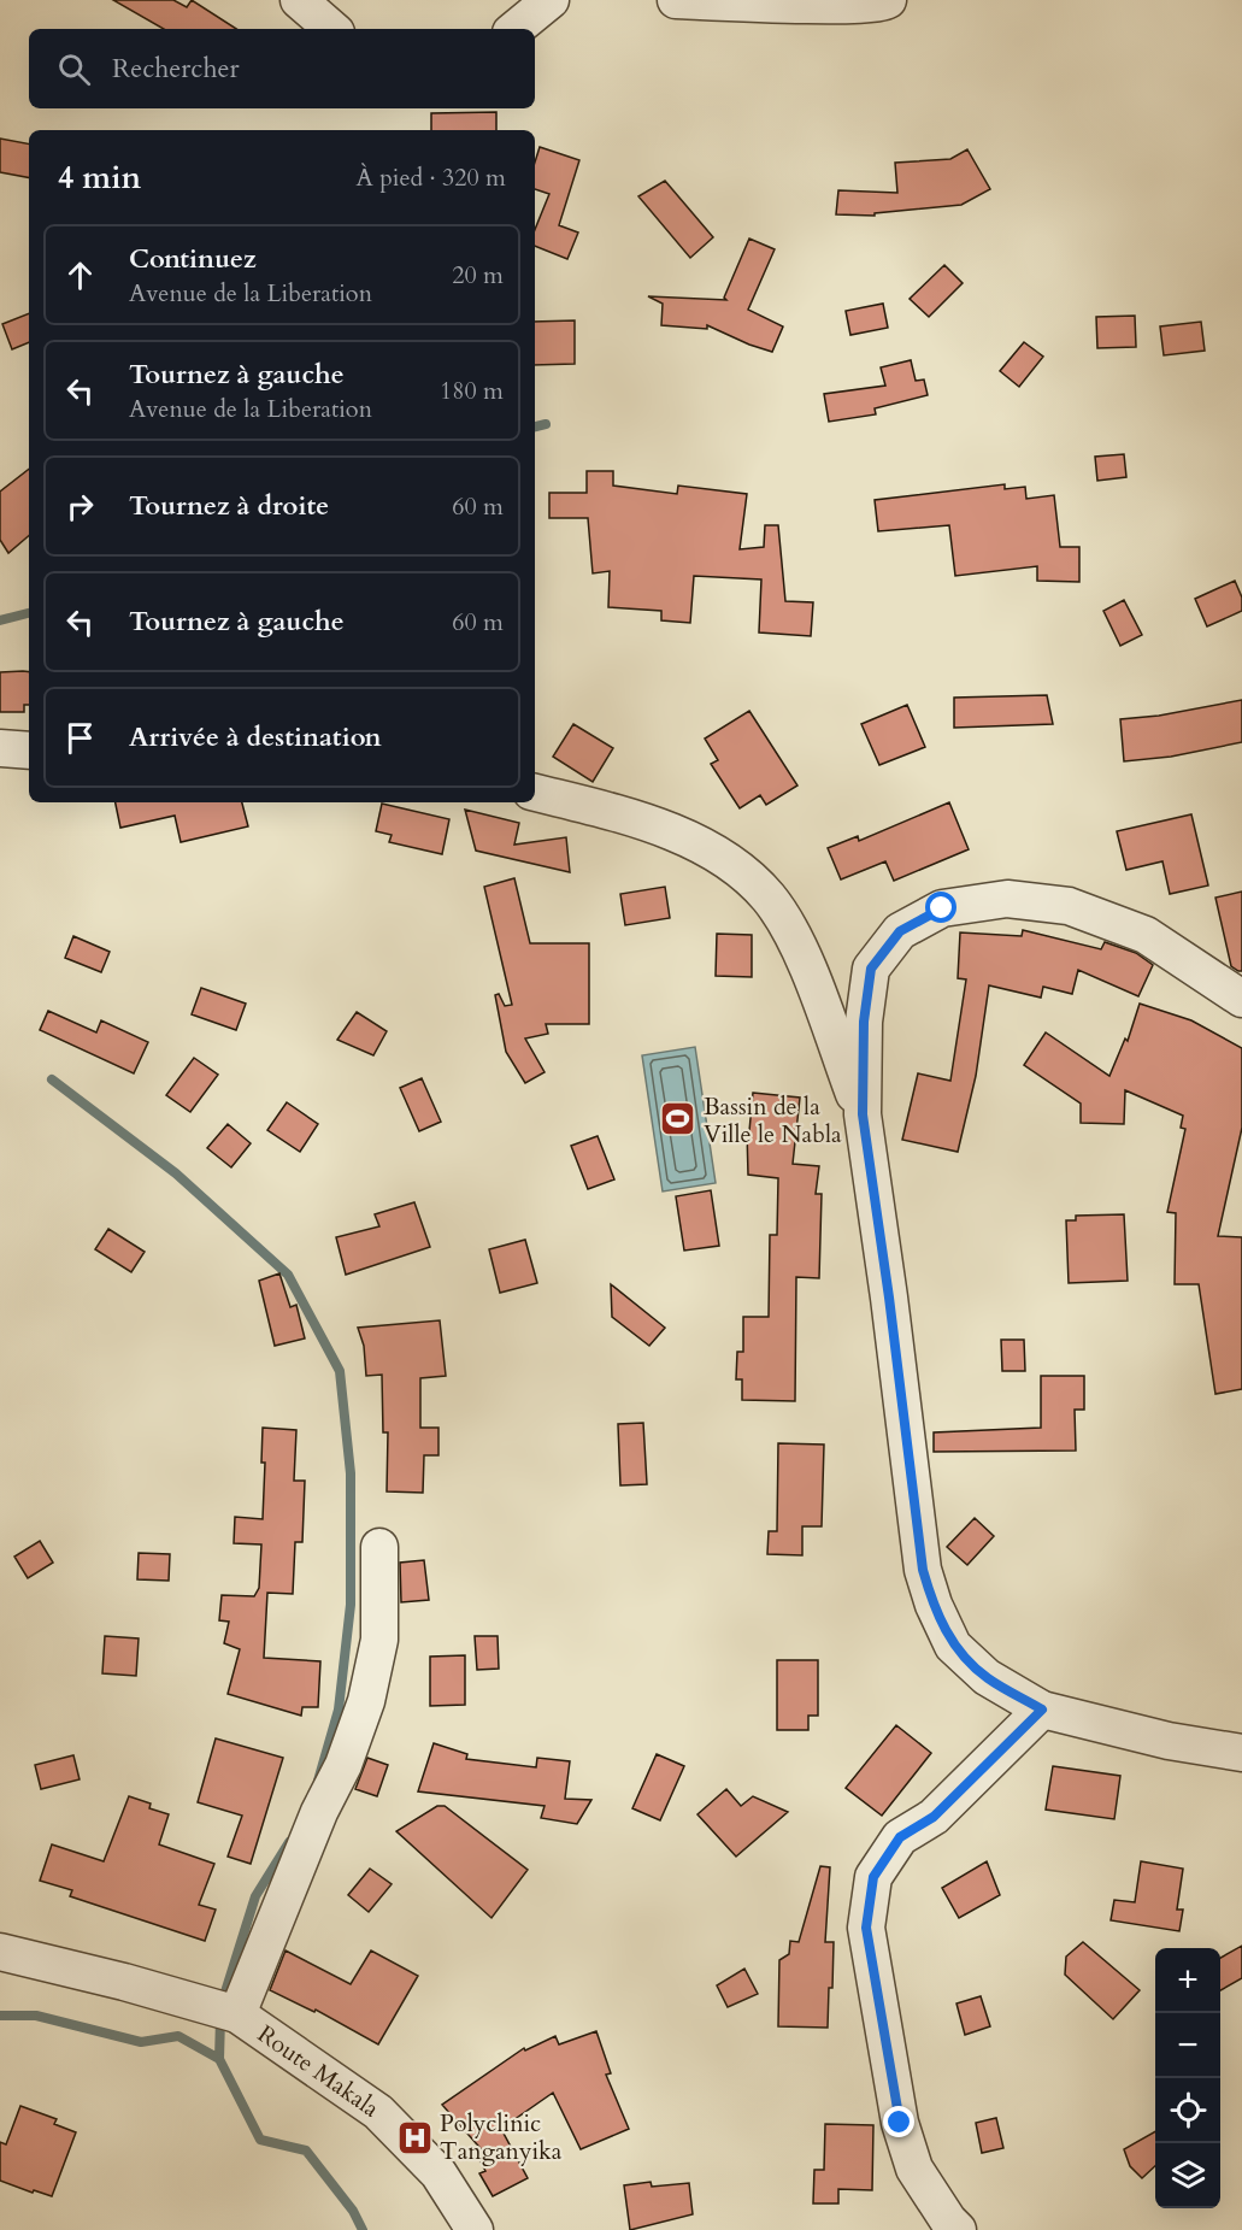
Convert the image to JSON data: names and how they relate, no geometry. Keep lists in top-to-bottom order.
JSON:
{
  "streets": {
    "street": ["Route Makala"]
  },
  "places": {
    "sports": ["Bassin de la Ville le Nabla"],
    "hospital": ["Polyclinic Tanganyika"]
  },
  "page": {
    "search": "Rechercher",
    "heading": ["4 min", "À pied · 320 m"],
    "list": [
      ["Continuez", "Avenue de la Liberation", "20 m"],
      ["Tournez à gauche", "Avenue de la Liberation", "180 m"],
      ["Tournez à droite", "60 m"],
      ["Tournez à gauche", "60 m"],
      "Arrivée à destination"
    ],
    "map_buttons": ["+", "−"]
  }
}
